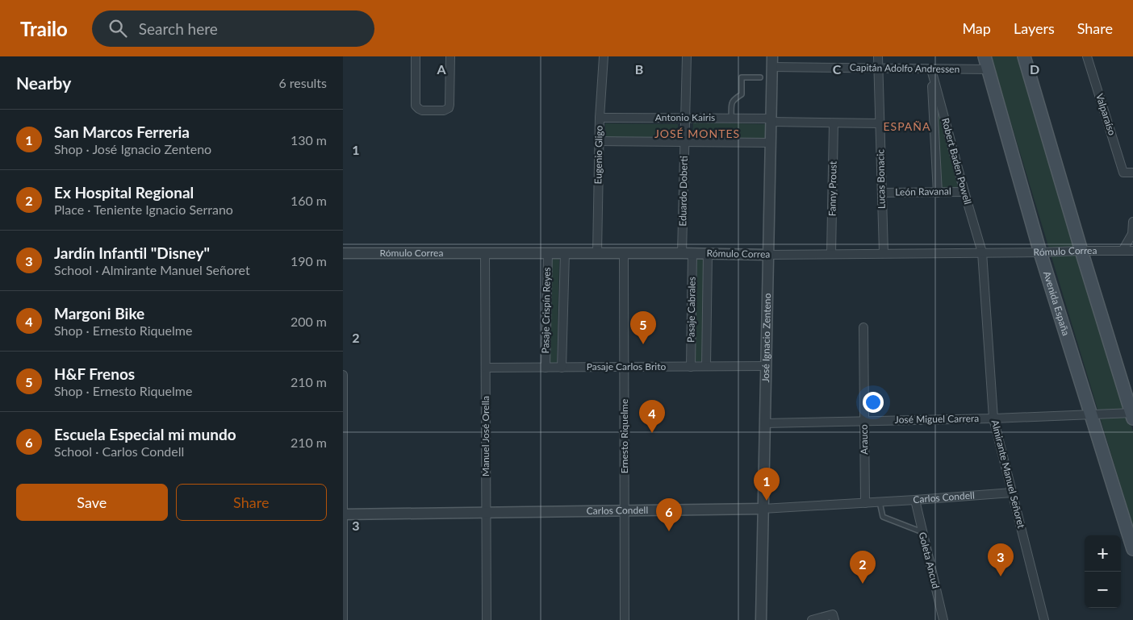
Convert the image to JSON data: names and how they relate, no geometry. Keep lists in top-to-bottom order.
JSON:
{
  "streets": {
    "main road": ["Avenida España"],
    "street": [
      "Capitán Adolfo Andressen",
      "Valparaíso",
      "Antonio Kairis",
      "Eugenio Gligo",
      "Robert Baden Powell",
      "Lucas Bonacic",
      "Fanny Proust",
      "Eduardo Doberti",
      "León Ravanal",
      "Rómulo Correa",
      "Pasaje Cabrales",
      "Pasaje Crispín Reyes",
      "José Ignacio Zenteno",
      "Pasaje Carlos Brito",
      "José Miguel Carrera",
      "Manuel José Orella",
      "Ernesto Riquelme",
      "Arauco",
      "Almirante Manuel Señoret",
      "Carlos Condell",
      "Goleta Ancud"
    ]
  },
  "crossings": [
    ["Capitán Adolfo Andressen", "Robert Baden Powell"],
    ["Capitán Adolfo Andressen", "Lucas Bonacic"],
    ["Capitán Adolfo Andressen", "Avenida España"],
    ["Capitán Adolfo Andressen", "José Ignacio Zenteno"],
    ["Antonio Kairis", "Eugenio Gligo"],
    ["Antonio Kairis", "Lucas Bonacic"],
    ["Antonio Kairis", "Fanny Proust"],
    ["Antonio Kairis", "Eduardo Doberti"],
    ["Antonio Kairis", "José Ignacio Zenteno"],
    ["Eugenio Gligo", "Rómulo Correa"],
    ["Robert Baden Powell", "León Ravanal"],
    ["Robert Baden Powell", "Rómulo Correa"],
    ["Robert Baden Powell", "Almirante Manuel Señoret"],
    ["Lucas Bonacic", "León Ravanal"],
    ["Lucas Bonacic", "Rómulo Correa"],
    ["Fanny Proust", "Rómulo Correa"],
    ["Eduardo Doberti", "Rómulo Correa"],
    ["Eduardo Doberti", "Pasaje Cabrales"],
    ["Rómulo Correa", "Avenida España"],
    ["Rómulo Correa", "Pasaje Cabrales"],
    ["Rómulo Correa", "Pasaje Crispín Reyes"],
    ["Rómulo Correa", "José Ignacio Zenteno"],
    ["Rómulo Correa", "Manuel José Orella"],
    ["Rómulo Correa", "Ernesto Riquelme"],
    ["Rómulo Correa", "Almirante Manuel Señoret"],
    ["Avenida España", "José Miguel Carrera"],
    ["Pasaje Cabrales", "Pasaje Carlos Brito"],
    ["Pasaje Crispín Reyes", "Pasaje Carlos Brito"],
    ["José Ignacio Zenteno", "Pasaje Carlos Brito"],
    ["José Ignacio Zenteno", "José Miguel Carrera"],
    ["José Ignacio Zenteno", "Carlos Condell"],
    ["Pasaje Carlos Brito", "Manuel José Orella"],
    ["Pasaje Carlos Brito", "Ernesto Riquelme"],
    ["José Miguel Carrera", "Arauco"],
    ["José Miguel Carrera", "Almirante Manuel Señoret"],
    ["Manuel José Orella", "Carlos Condell"],
    ["Ernesto Riquelme", "Carlos Condell"],
    ["Arauco", "Carlos Condell"],
    ["Almirante Manuel Señoret", "Carlos Condell"],
    ["Carlos Condell", "Goleta Ancud"]
  ],
  "districts": ["ESPAÑA", "JOSÉ MONTES"],
  "page": {
    "header": "Trailo",
    "search": "Search here",
    "nav": ["Map", "Layers", "Share"],
    "heading": ["Nearby", "6 results"],
    "list": [
      {
        "mark": "1",
        "name": "San Marcos Ferreria",
        "note": "Shop · José Ignacio Zenteno",
        "value": "130 m"
      },
      {
        "mark": "2",
        "name": "Ex Hospital Regional",
        "note": "Place · Teniente Ignacio Serrano",
        "value": "160 m"
      },
      {
        "mark": "3",
        "name": "Jardín Infantil \"Disney\"",
        "note": "School · Almirante Manuel Señoret",
        "value": "190 m"
      },
      {
        "mark": "4",
        "name": "Margoni Bike",
        "note": "Shop · Ernesto Riquelme",
        "value": "200 m"
      },
      {
        "mark": "5",
        "name": "H&F Frenos",
        "note": "Shop · Ernesto Riquelme",
        "value": "210 m"
      },
      {
        "mark": "6",
        "name": "Escuela Especial mi mundo",
        "note": "School · Carlos Condell",
        "value": "210 m"
      }
    ],
    "pins": [
      "5",
      "4",
      "1",
      "6",
      "3",
      "2"
    ],
    "buttons": ["Save", "Share"],
    "map_buttons": ["+", "−"]
  },
  "grid": {
    "columns": [
      "A",
      "B",
      "C",
      "D"
    ],
    "rows": ["1", "2", "3"]
  }
}
